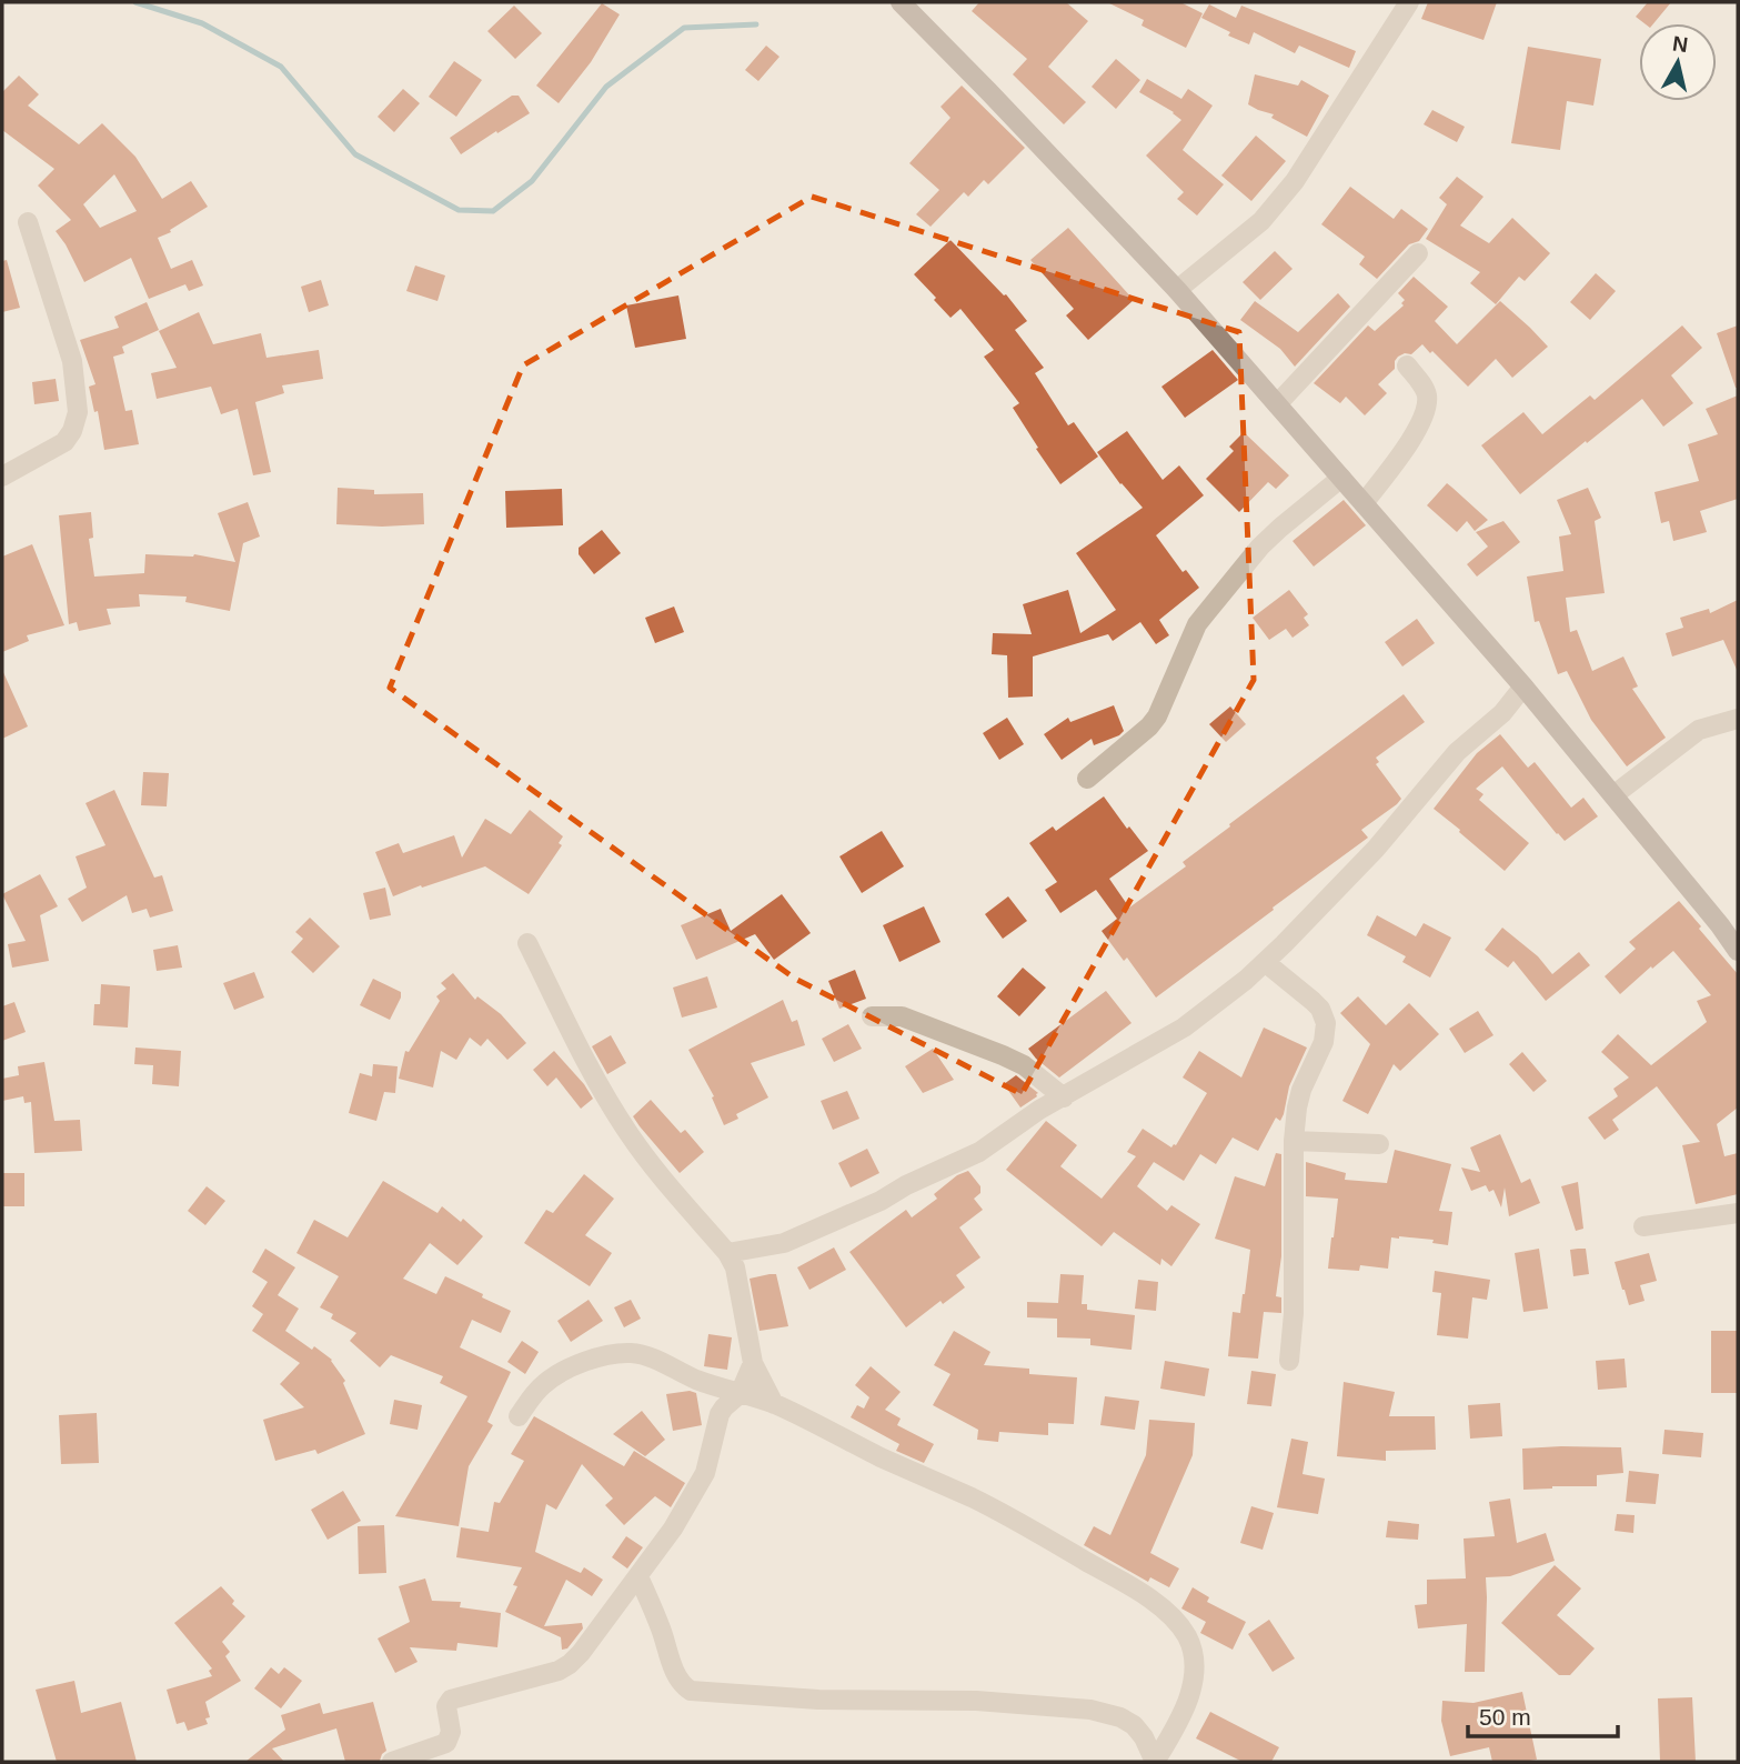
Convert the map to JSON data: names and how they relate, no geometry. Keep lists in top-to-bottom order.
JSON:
{
  "scale_bar": "50 m",
  "north": "top"
}
